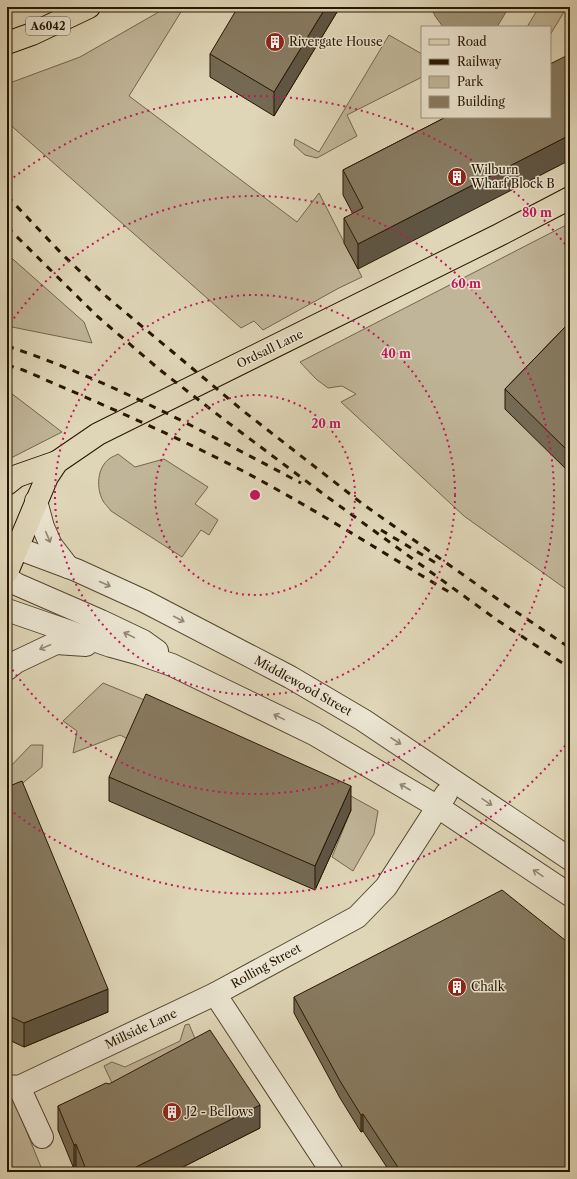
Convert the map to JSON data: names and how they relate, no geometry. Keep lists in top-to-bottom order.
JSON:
{
  "streets": {
    "main road": ["A6042", "Ordsall Lane"],
    "street": ["Middlewood Street", "Rolling Street", "Millside Lane"]
  },
  "crossings": [
    ["Ordsall Lane", "Middlewood Street"],
    ["Middlewood Street", "Rolling Street"],
    ["Rolling Street", "Millside Lane"]
  ],
  "places": {
    "building": [
      "Rivergate House",
      "Wilburn Wharf Block B",
      "Chalk",
      "J2 - Bellows"
    ]
  },
  "legend": [
    "Road",
    "Railway",
    "Park",
    "Building"
  ],
  "rings": [
    "80 m",
    "60 m",
    "40 m",
    "20 m"
  ]
}
